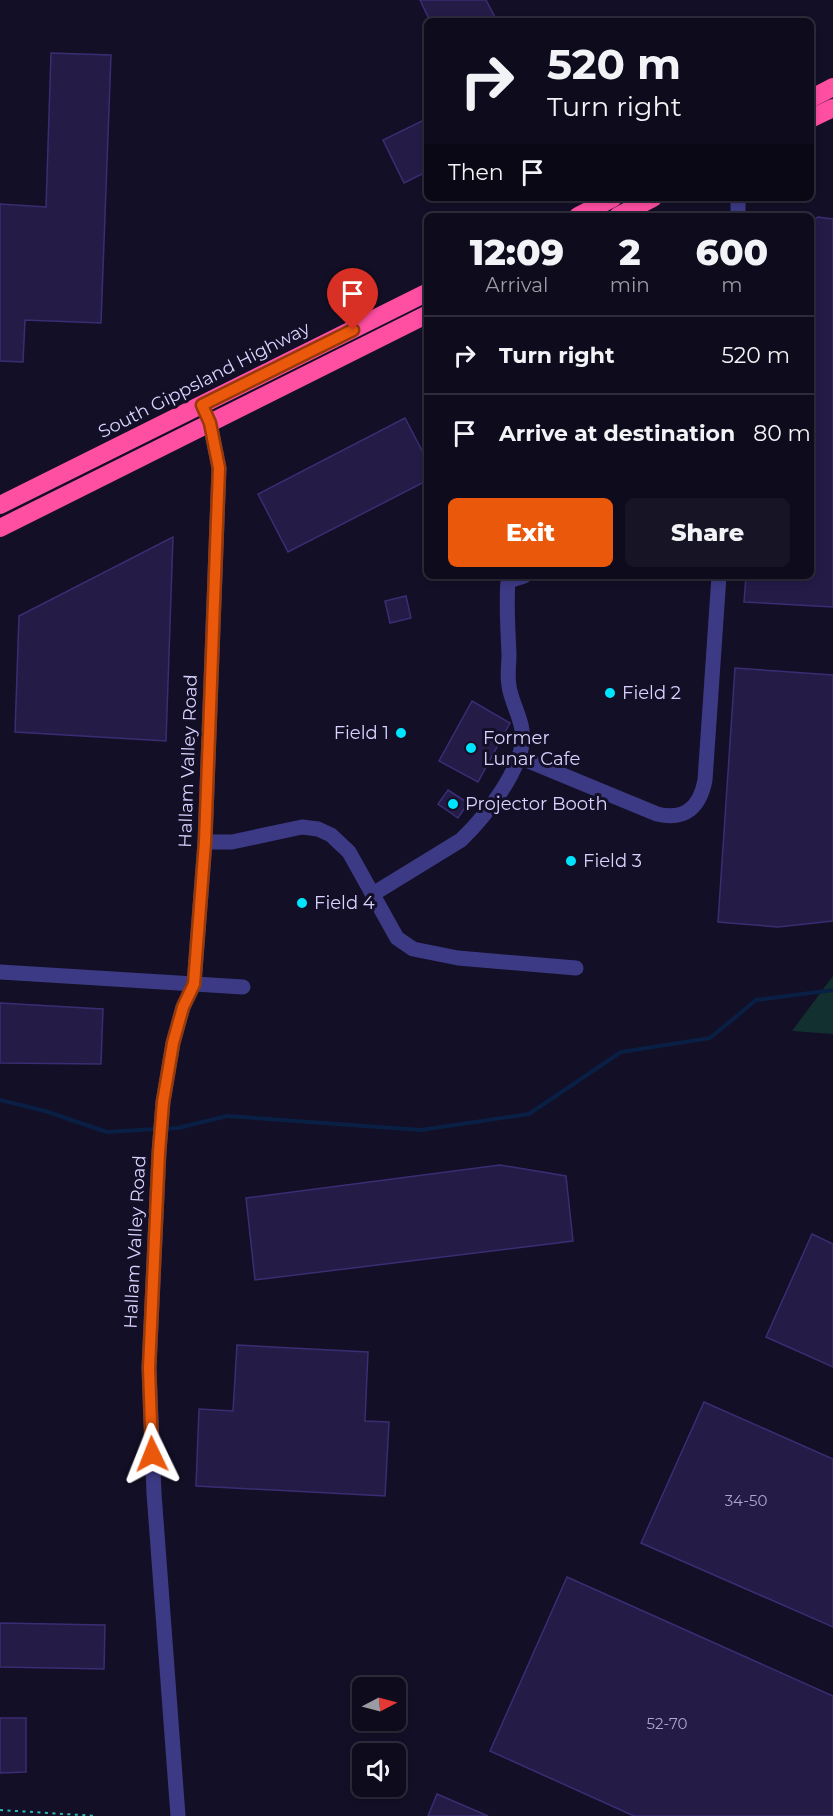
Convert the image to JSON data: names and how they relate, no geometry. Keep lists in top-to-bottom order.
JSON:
{
  "streets": {
    "highway": ["South Gippsland Highway"],
    "street": ["Hallam Valley Road"]
  },
  "crossings": [
    ["South Gippsland Highway", "Hallam Valley Road"]
  ],
  "places": [
    "Field 2",
    "Field 1",
    "Former Lunar Cafe",
    "Projector Booth",
    "Field 3",
    "Field 4"
  ],
  "house_numbers": ["34-50", "52-70"],
  "north": "right",
  "page": {
    "turn": ["520 m", "Turn right"],
    "then": "Then",
    "eta": [
      "12:09",
      "Arrival",
      "2",
      "min",
      "600",
      "m"
    ],
    "list": [
      {
        "name": "Turn right",
        "value": "520 m"
      },
      {
        "name": "Arrive at destination",
        "value": "80 m"
      }
    ],
    "buttons": ["Exit", "Share"]
  }
}
